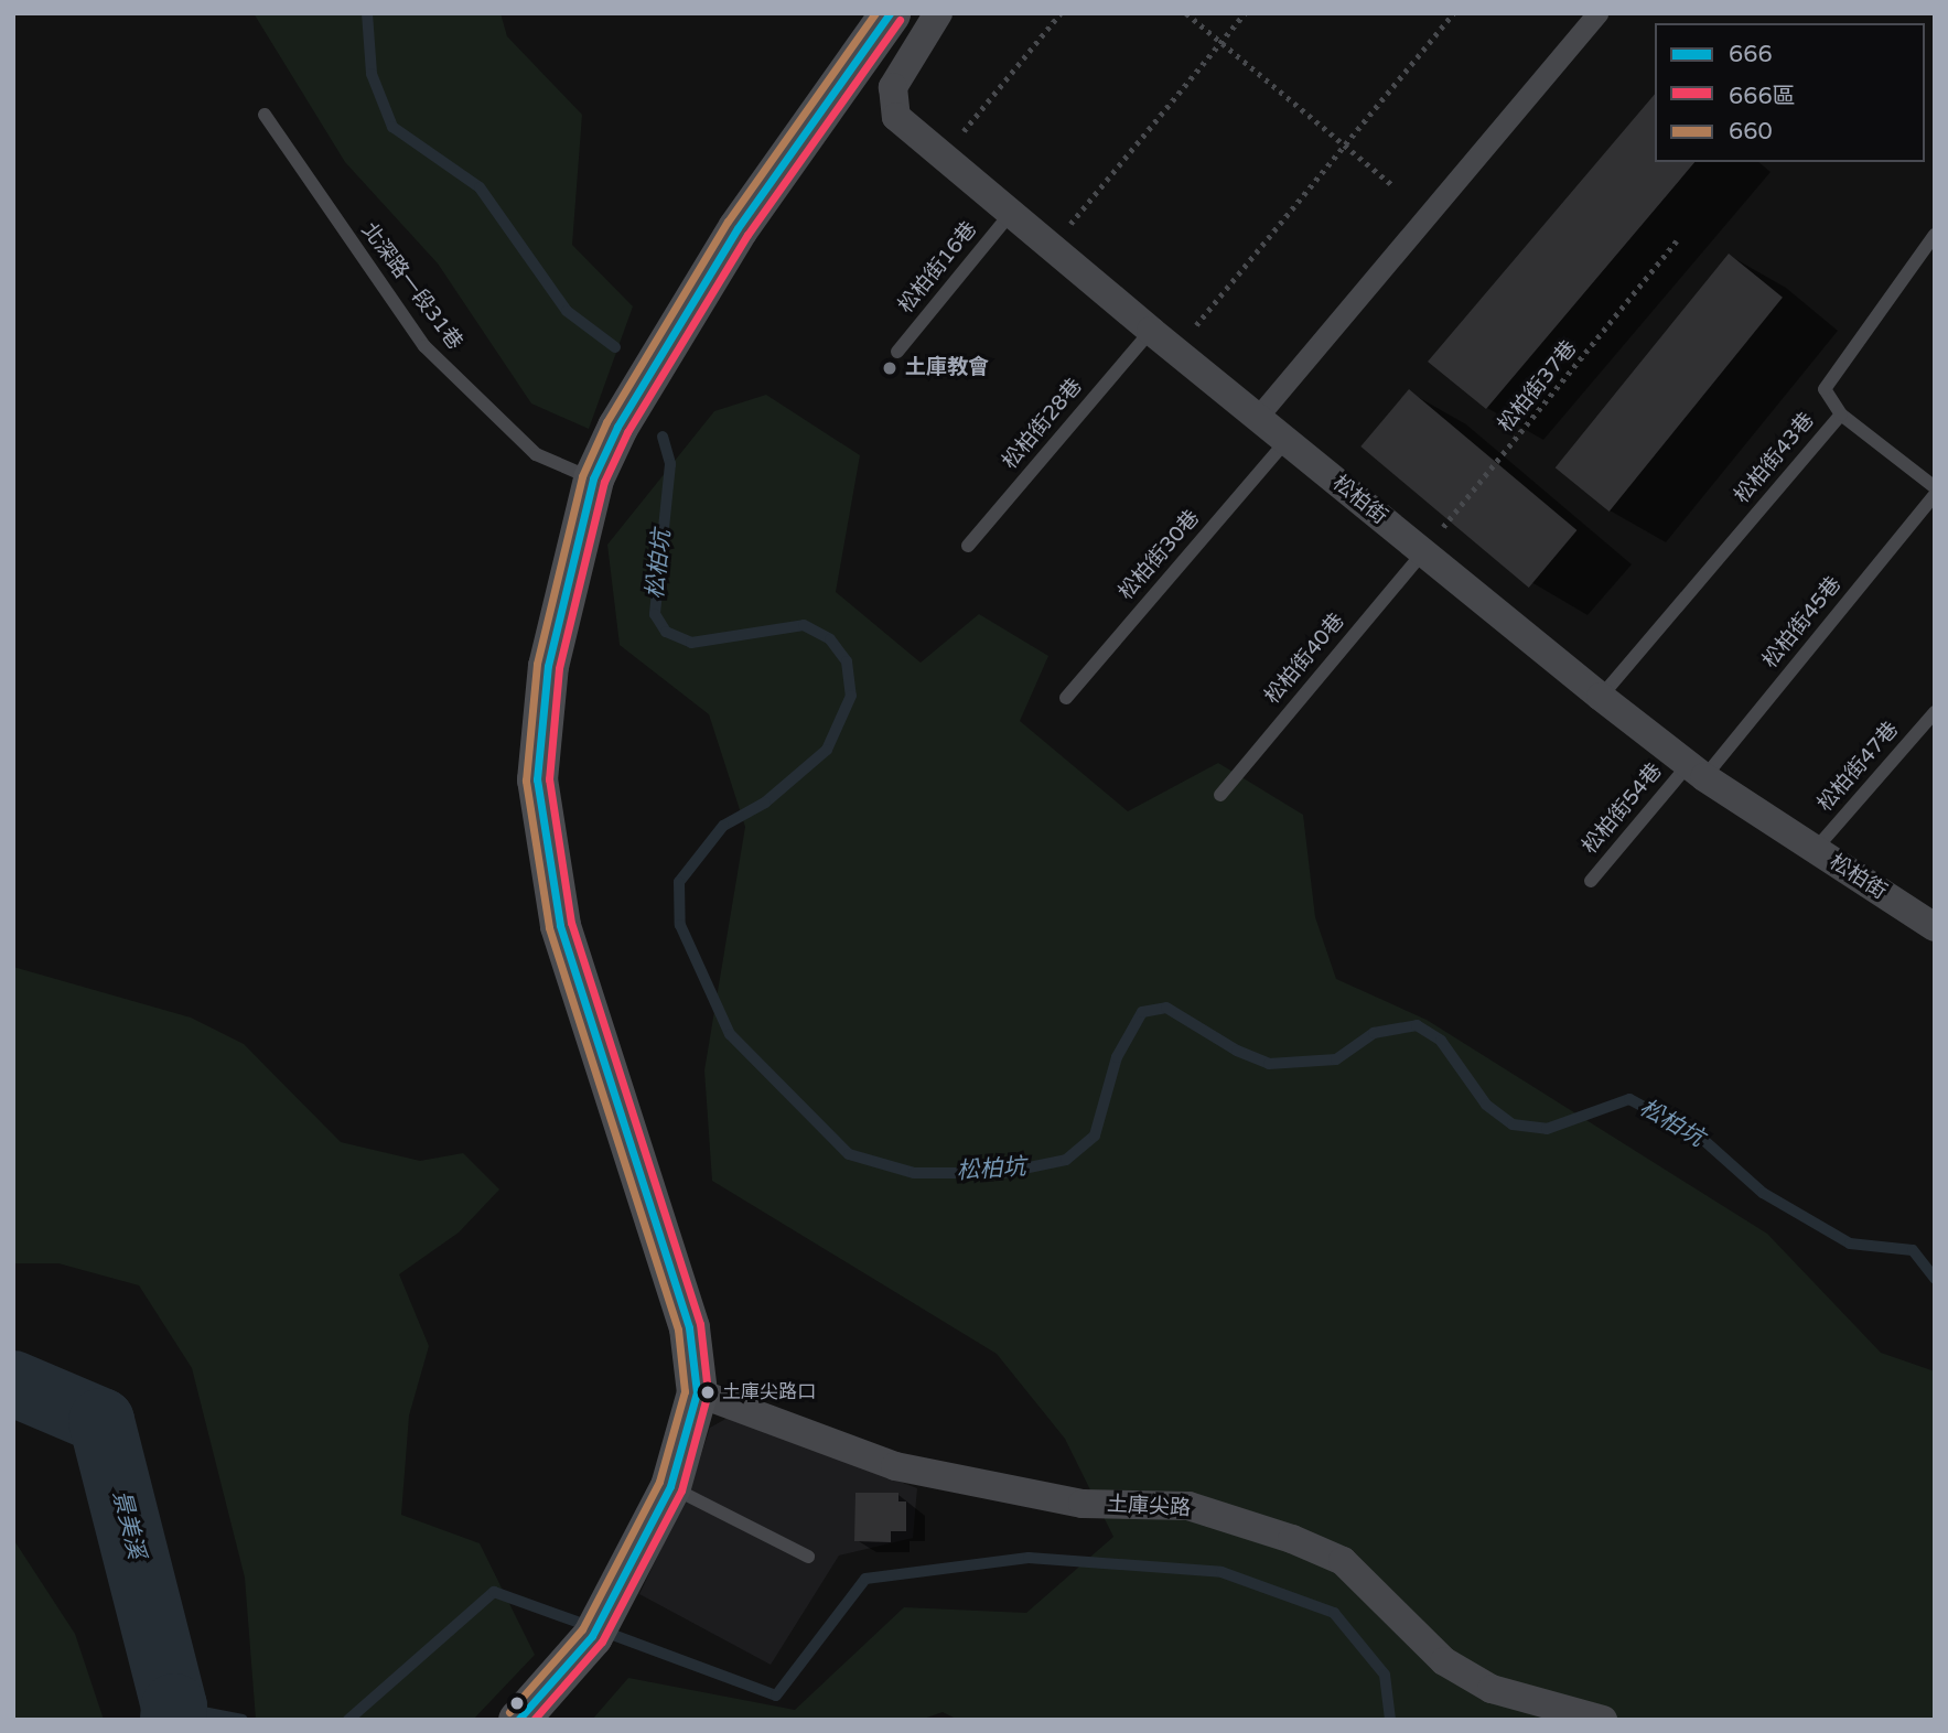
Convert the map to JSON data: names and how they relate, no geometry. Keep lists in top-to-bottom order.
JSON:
{
  "streets": {
    "street": ["松柏街", "土庫尖路"],
    "lane": [
      "松柏街16巷",
      "北深路一段31巷",
      "松柏街28巷",
      "松柏街43巷",
      "松柏街30巷",
      "松柏街45巷",
      "松柏街40巷",
      "松柏街47巷",
      "松柏街54巷"
    ],
    "path": ["松柏街37巷"]
  },
  "crossings": [
    ["松柏街16巷", "松柏街"],
    ["松柏街37巷", "松柏街"],
    ["松柏街37巷", "松柏街40巷"],
    ["松柏街28巷", "松柏街"],
    ["松柏街43巷", "松柏街"],
    ["松柏街", "松柏街30巷"],
    ["松柏街", "松柏街45巷"],
    ["松柏街", "松柏街40巷"],
    ["松柏街", "松柏街47巷"],
    ["松柏街", "松柏街54巷"],
    ["松柏街45巷", "松柏街54巷"]
  ],
  "water": ["松柏坑", "景美溪"],
  "places": ["土庫教會", "土庫尖路口"],
  "lines": ["transit line 666", "transit line 660", "transit line 666區"],
  "legend": ["666", "666區", "660"]
}
